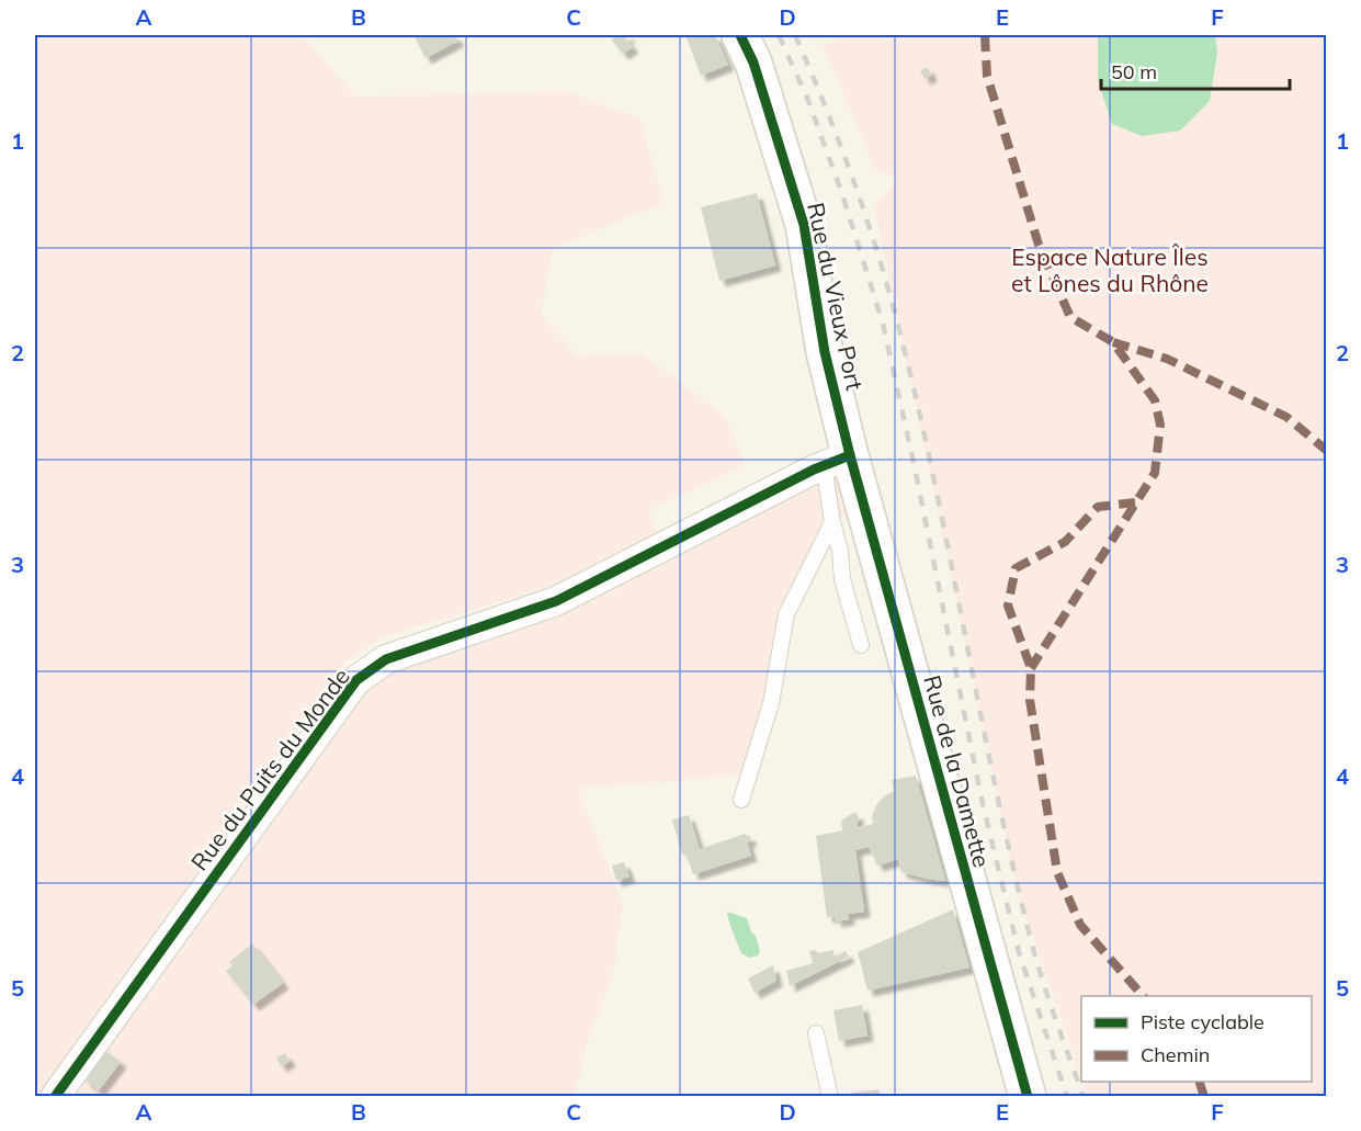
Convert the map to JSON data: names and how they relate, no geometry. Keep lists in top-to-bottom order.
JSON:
{
  "streets": {
    "main road": ["Rue du Vieux Port", "Rue de la Damette"],
    "street": ["Rue du Puits du Monde"]
  },
  "crossings": [
    ["Rue du Vieux Port", "Rue du Puits du Monde"],
    ["Rue du Vieux Port", "Rue de la Damette"],
    ["Rue du Puits du Monde", "Rue de la Damette"]
  ],
  "parks": ["Espace Nature Îles et Lônes du Rhône"],
  "legend": ["Piste cyclable", "Chemin"],
  "scale_bar": "50 m",
  "grid": {
    "columns": [
      "A",
      "B",
      "C",
      "D",
      "E",
      "F"
    ],
    "rows": [
      "1",
      "2",
      "3",
      "4",
      "5"
    ]
  }
}
